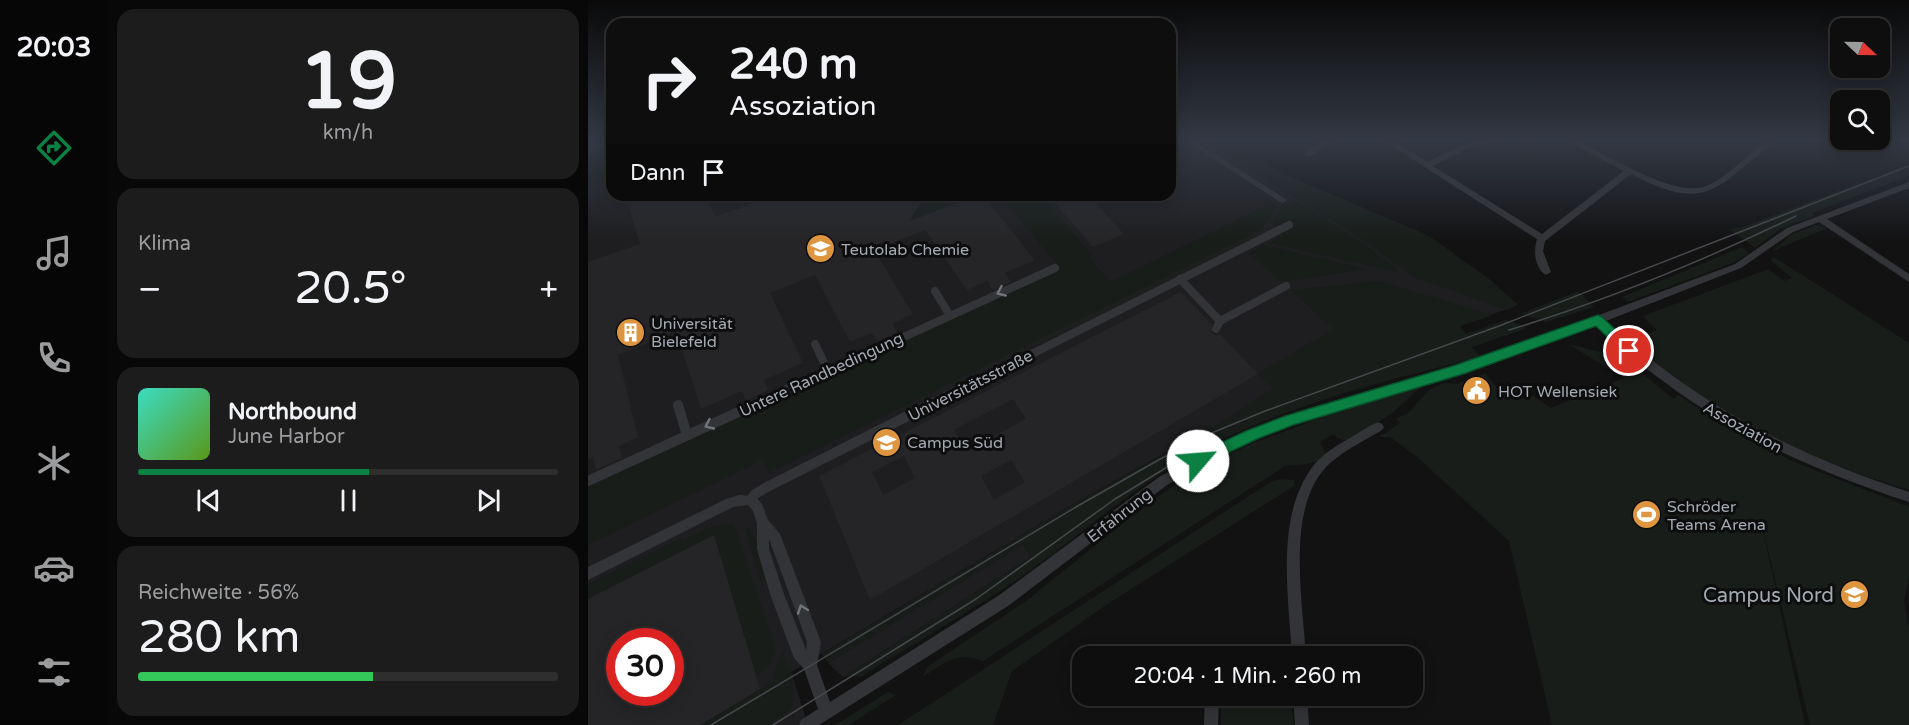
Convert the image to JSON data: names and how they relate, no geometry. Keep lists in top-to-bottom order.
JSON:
{
  "streets": {
    "street": [
      "Untere Randbedingung",
      "Universitätsstraße",
      "Assoziation",
      "Erfahrung"
    ]
  },
  "crossings": [
    ["Assoziation", "Erfahrung"]
  ],
  "one_way": ["Untere Randbedingung"],
  "places": {
    "school or university": ["Teutolab Chemie", "Campus Süd", "Campus Nord"],
    "building": ["Universität Bielefeld"],
    "public building": ["HOT Wellensiek"],
    "sports": ["Schröder Teams Arena"]
  },
  "north": "right",
  "page": {
    "tabs": "20:03",
    "tile": [
      ["19", "km/h"],
      "Klima",
      ["Reichweite · 56%", "280 km"]
    ],
    "turn": ["240 m", "Assoziation"],
    "then": "Dann",
    "heat": ["−", "20.5°", "+"],
    "song": ["Northbound", "June Harbor"],
    "limit": "30",
    "trip": "20:04 · 1 Min. · 260 m"
  }
}
